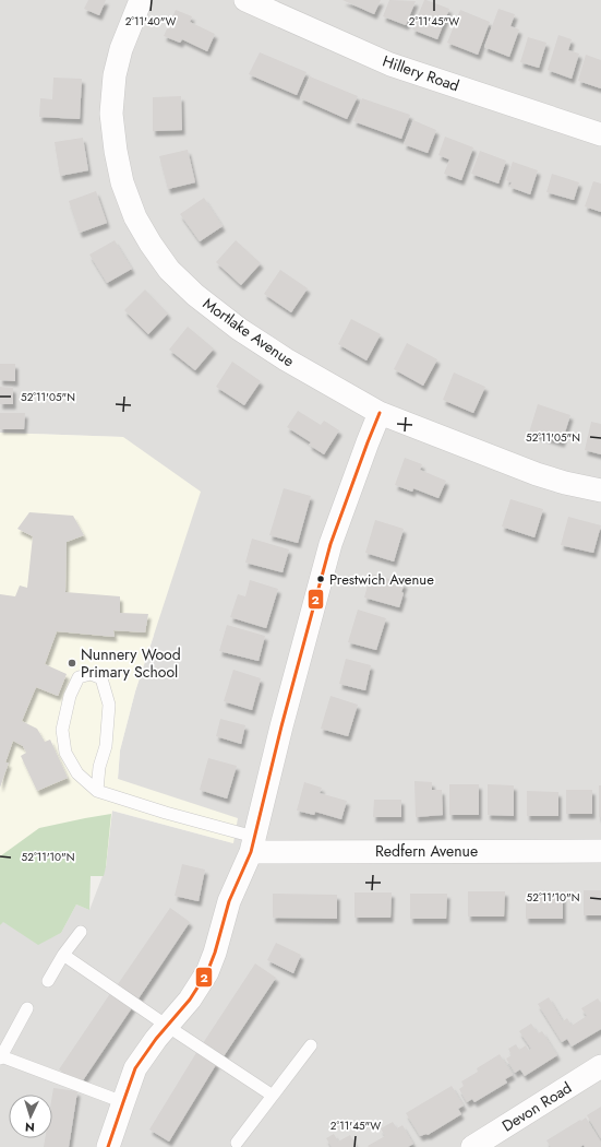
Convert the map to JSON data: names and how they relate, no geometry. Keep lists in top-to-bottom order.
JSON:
{
  "streets": {
    "street": [
      "Hillery Road",
      "Mortlake Avenue",
      "Redfern Avenue",
      "Devon Road"
    ]
  },
  "places": ["Prestwich Avenue", "Nunnery Wood Primary School"],
  "lines": ["transit line 2"],
  "north": "bottom",
  "coordinates": [
    "2°11'40\"W",
    "2°11'45\"W",
    "52°11'05\"N",
    "52°11'10\"N"
  ]
}
